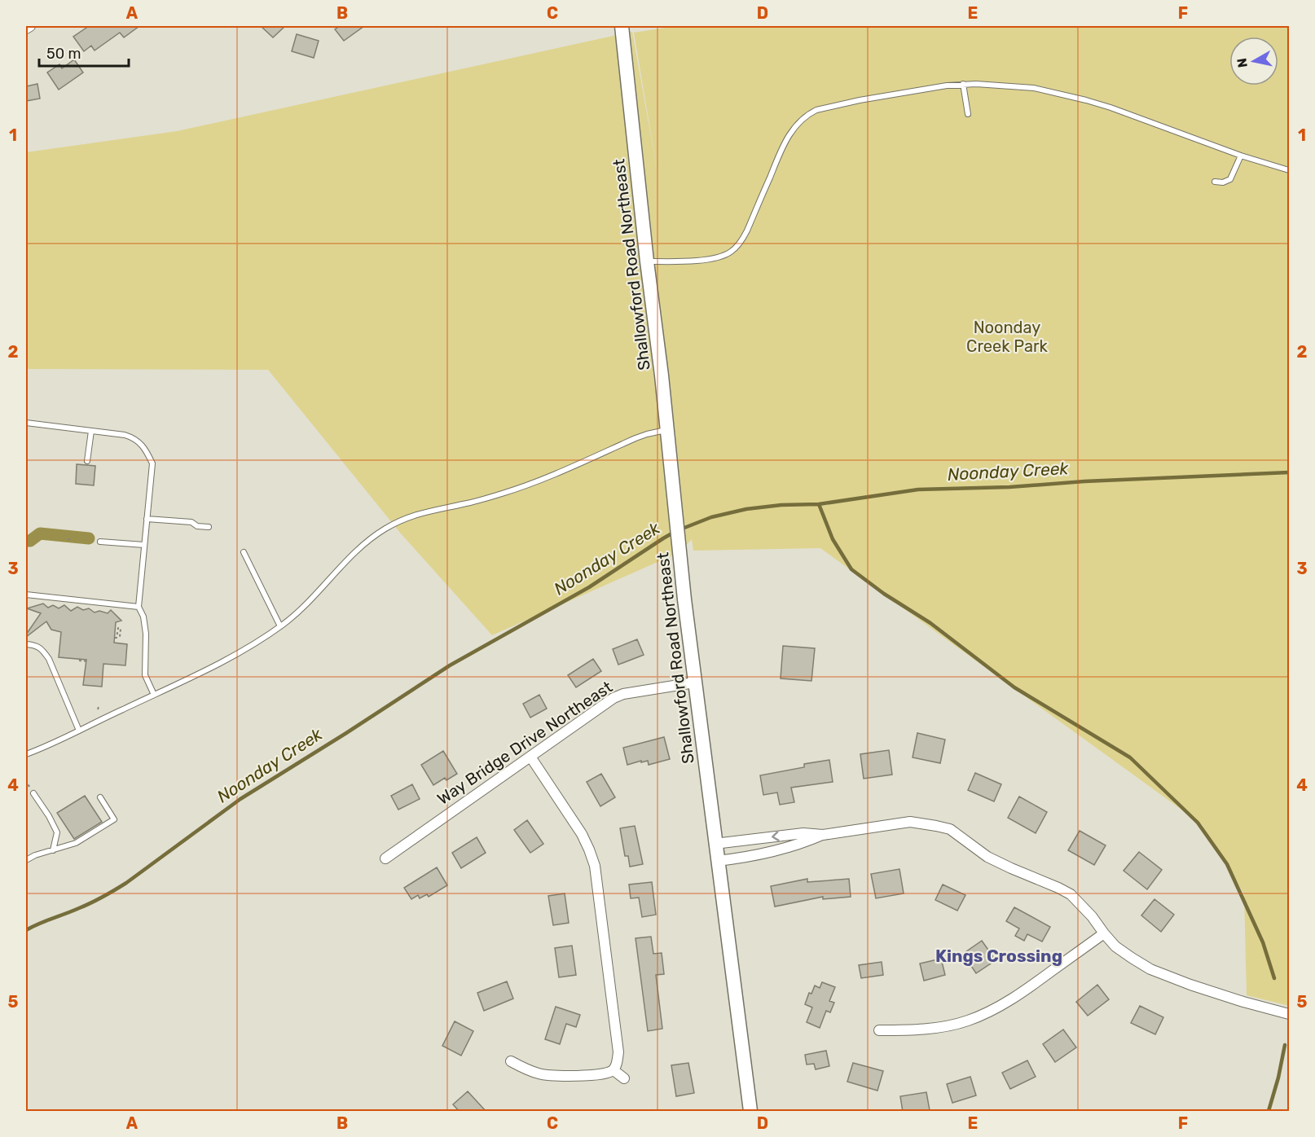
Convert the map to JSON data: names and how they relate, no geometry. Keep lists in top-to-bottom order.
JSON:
{
  "streets": {
    "street": ["Shallowford Road Northeast", "Way Bridge Drive Northeast"]
  },
  "crossings": [
    ["Shallowford Road Northeast", "Way Bridge Drive Northeast"]
  ],
  "districts": ["Kings Crossing"],
  "water": ["Noonday Creek"],
  "parks": ["Noonday Creek Park"],
  "scale_bar": "50 m",
  "north": "left",
  "grid": {
    "columns": [
      "A",
      "B",
      "C",
      "D",
      "E",
      "F"
    ],
    "rows": [
      "1",
      "2",
      "3",
      "4",
      "5"
    ]
  }
}
